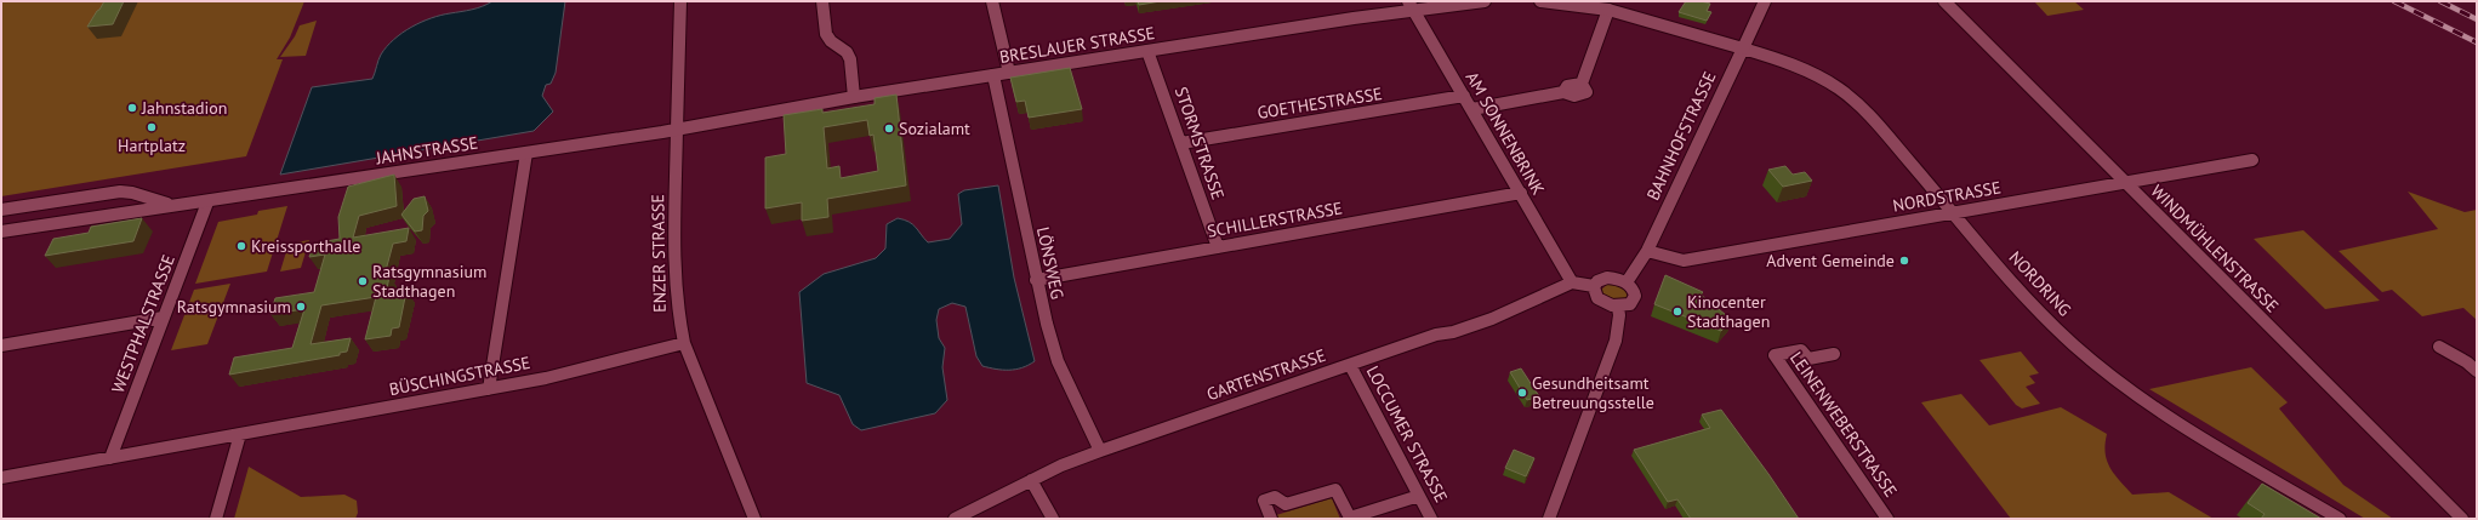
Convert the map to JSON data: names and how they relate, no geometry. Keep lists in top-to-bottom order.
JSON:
{
  "streets": {
    "street": [
      "BRESLAUER STRASSE",
      "GOETHESTRASSE",
      "AM SONNENBRINK",
      "BAHNHOFSTRASSE",
      "STORMSTRASSE",
      "JAHNSTRASSE",
      "NORDSTRASSE",
      "SCHILLERSTRASSE",
      "WINDMÜHLENSTRASSE",
      "ENZER STRASSE",
      "LÖNSWEG",
      "NORDRING",
      "WESTPHALSTRASSE",
      "GARTENSTRASSE",
      "BÜSCHINGSTRASSE",
      "LEINENWEBERSTRASSE",
      "LOCCUMER STRASSE"
    ]
  },
  "crossings": [
    ["BRESLAUER STRASSE", "AM SONNENBRINK"],
    ["BRESLAUER STRASSE", "STORMSTRASSE"],
    ["BRESLAUER STRASSE", "JAHNSTRASSE"],
    ["BRESLAUER STRASSE", "ENZER STRASSE"],
    ["BRESLAUER STRASSE", "LÖNSWEG"],
    ["GOETHESTRASSE", "AM SONNENBRINK"],
    ["GOETHESTRASSE", "STORMSTRASSE"],
    ["AM SONNENBRINK", "SCHILLERSTRASSE"],
    ["AM SONNENBRINK", "GARTENSTRASSE"],
    ["BAHNHOFSTRASSE", "NORDSTRASSE"],
    ["BAHNHOFSTRASSE", "NORDRING"],
    ["STORMSTRASSE", "SCHILLERSTRASSE"],
    ["JAHNSTRASSE", "ENZER STRASSE"],
    ["JAHNSTRASSE", "WESTPHALSTRASSE"],
    ["NORDSTRASSE", "WINDMÜHLENSTRASSE"],
    ["NORDSTRASSE", "NORDRING"],
    ["SCHILLERSTRASSE", "LÖNSWEG"],
    ["ENZER STRASSE", "BÜSCHINGSTRASSE"],
    ["LÖNSWEG", "GARTENSTRASSE"],
    ["WESTPHALSTRASSE", "BÜSCHINGSTRASSE"],
    ["GARTENSTRASSE", "LOCCUMER STRASSE"]
  ],
  "places": [
    "Jahnstadion",
    "Hartplatz",
    "Sozialamt",
    "Kreissporthalle",
    "Advent Gemeinde",
    "Ratsgymnasium Stadthagen",
    "Ratsgymnasium",
    "Kinocenter Stadthagen",
    "Gesundheitsamt Betreuungsstelle"
  ]
}
